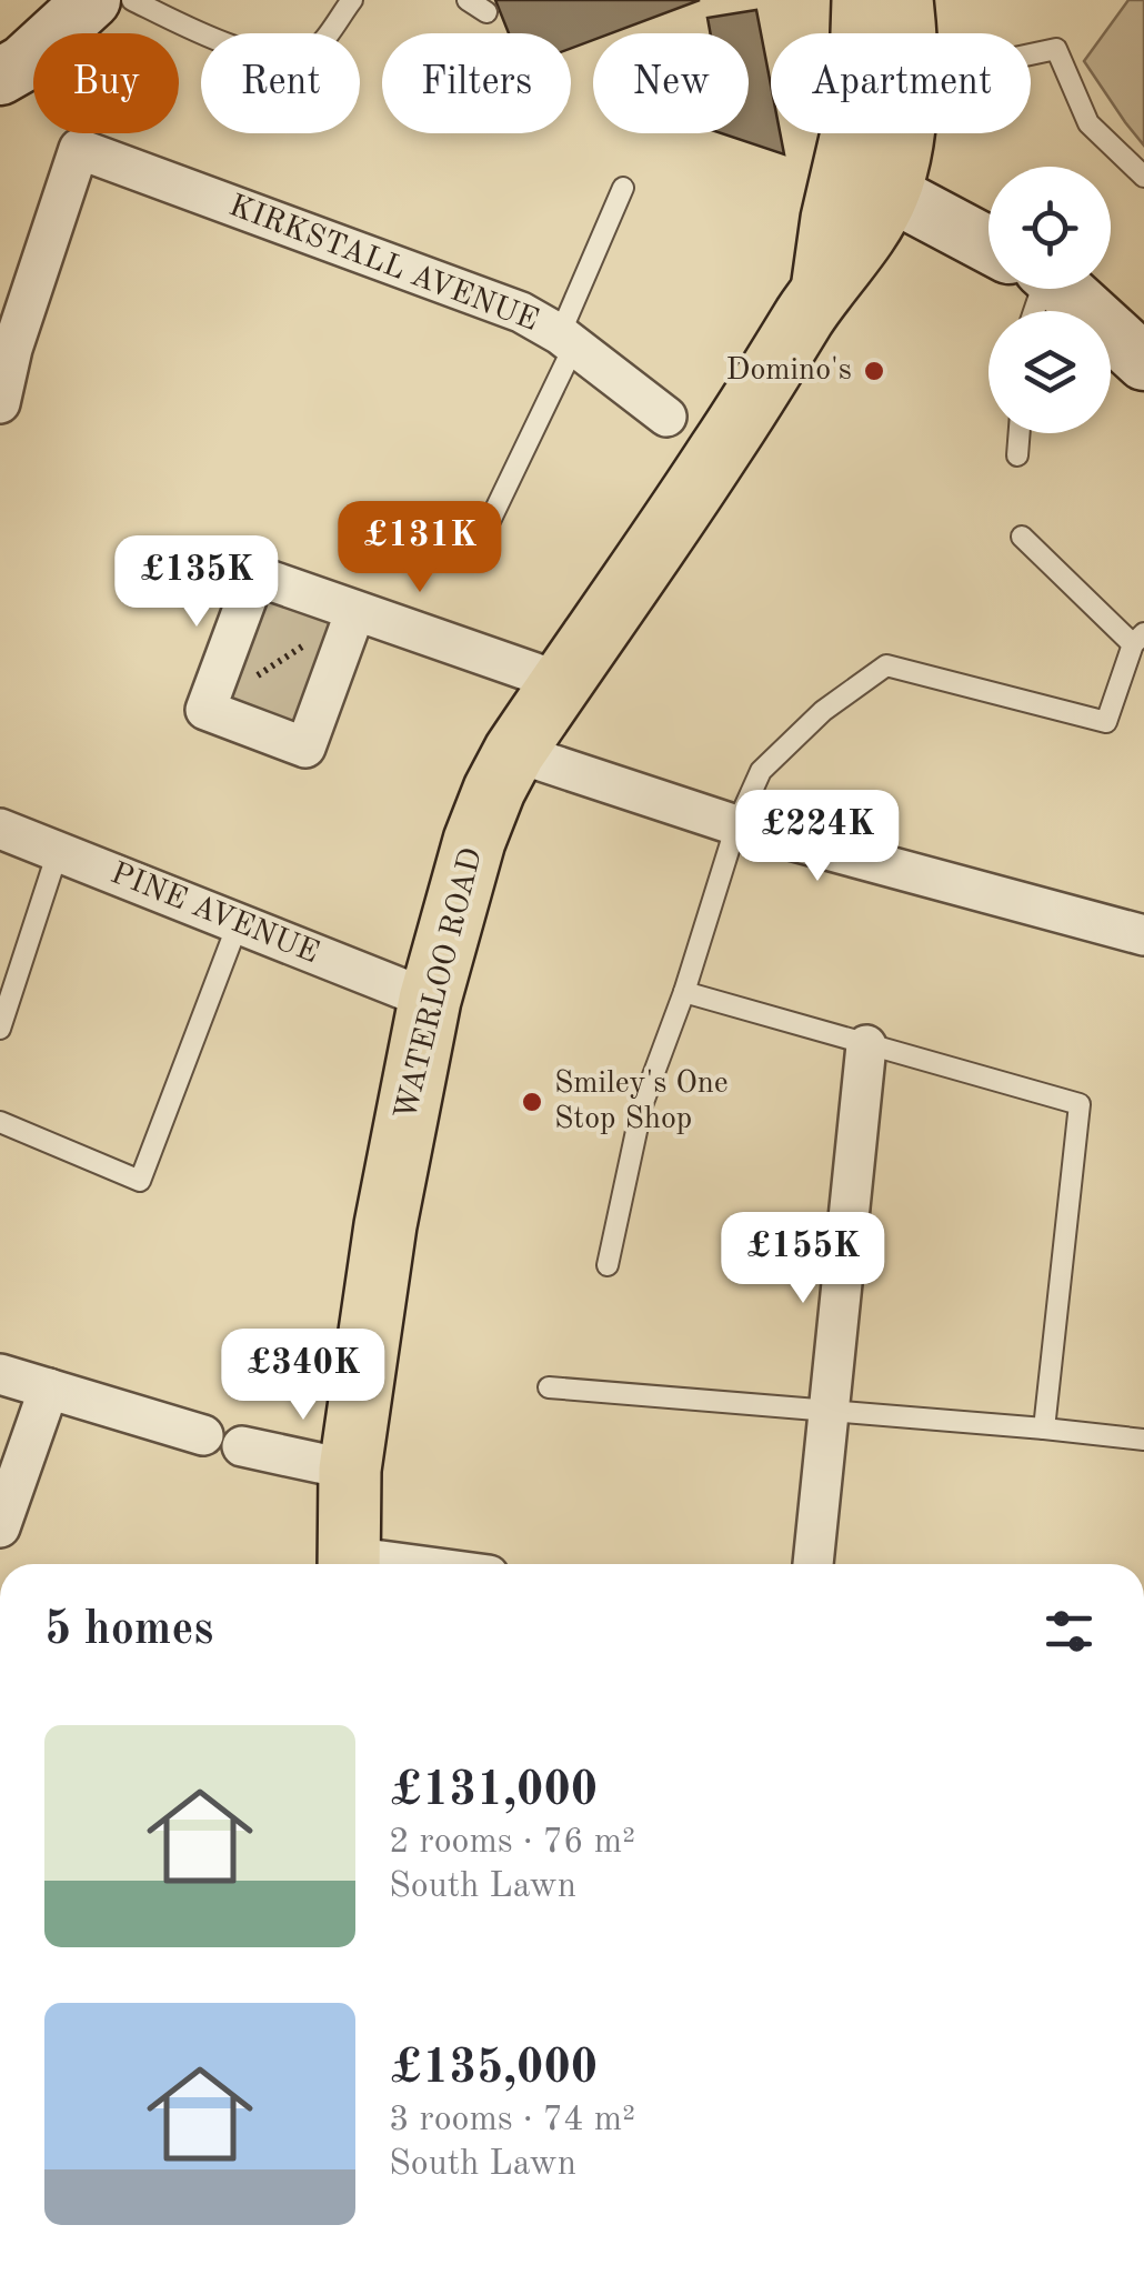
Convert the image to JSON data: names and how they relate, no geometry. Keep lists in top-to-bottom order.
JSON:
{
  "streets": {
    "highway": ["WATERLOO ROAD"],
    "street": ["KIRKSTALL AVENUE", "PINE AVENUE"]
  },
  "crossings": [
    ["PINE AVENUE", "WATERLOO ROAD"]
  ],
  "places": ["Domino's", "Smiley's One Stop Shop"],
  "page": {
    "chip": [
      "Buy",
      "Rent",
      "Filters",
      "New",
      "Apartment"
    ],
    "price": [
      "£131K",
      "£135K",
      "£224K",
      "£155K",
      "£340K"
    ],
    "heading": "5 homes",
    "list": [
      {
        "name": "£131,000",
        "note": "2 rooms · 76 m² · South Lawn"
      },
      {
        "name": "£135,000",
        "note": "3 rooms · 74 m² · South Lawn"
      }
    ]
  }
}
